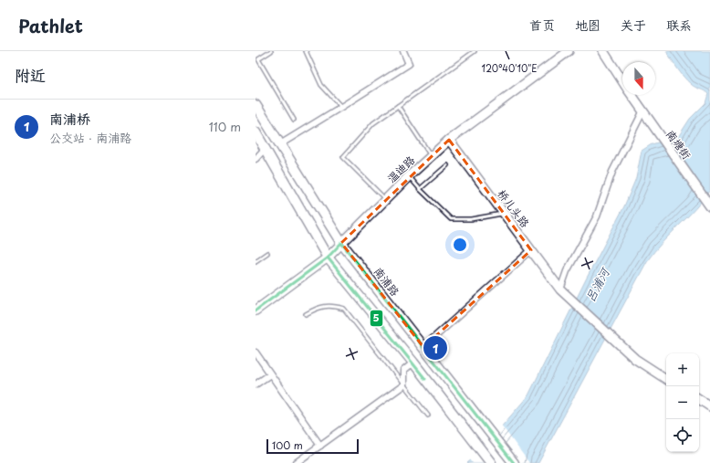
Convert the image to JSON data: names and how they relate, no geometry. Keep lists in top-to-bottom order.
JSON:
{
  "streets": {
    "main road": ["南浦路"],
    "street": ["南塘街", "温迪路", "桥儿头路"]
  },
  "crossings": [
    ["温迪路", "桥儿头路"],
    ["温迪路", "南浦路"]
  ],
  "water": ["吕浦河"],
  "lines": ["transit line 5"],
  "scale_bar": "100 m",
  "north": "bottom",
  "page": {
    "header": "Pathlet",
    "nav": [
      "首页",
      "地图",
      "关于",
      "联系"
    ],
    "heading": "附近",
    "list": [
      {
        "mark": "1",
        "name": "南浦桥",
        "note": "公交站 · 南浦路",
        "value": "110 m"
      }
    ],
    "pins": "1",
    "map_buttons": ["+", "−"],
    "scale": "100 m"
  },
  "coordinates": ["120°40'10\"E"]
}
